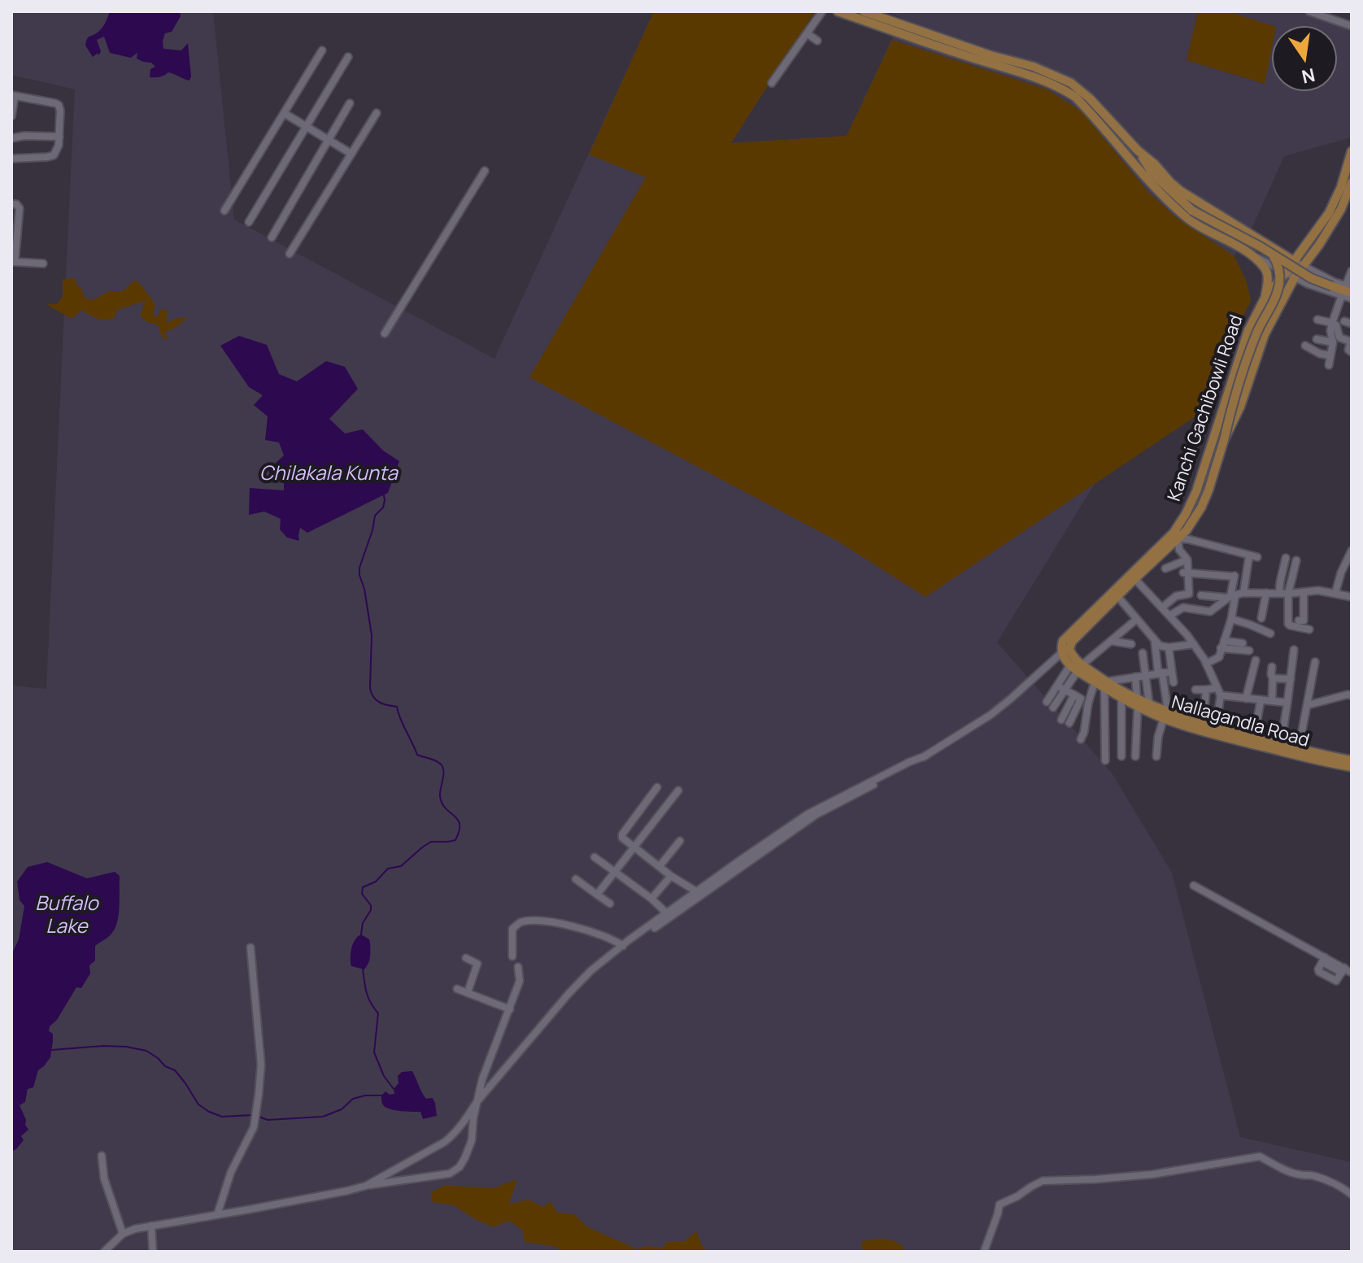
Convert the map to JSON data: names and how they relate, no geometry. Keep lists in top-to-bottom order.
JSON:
{
  "streets": {
    "main road": ["Kanchi Gachibowli Road", "Nallagandla Road"]
  },
  "crossings": [
    ["Kanchi Gachibowli Road", "Nallagandla Road"]
  ],
  "water": ["Chilakala Kunta", "Buffalo Lake"],
  "north": "bottom"
}
